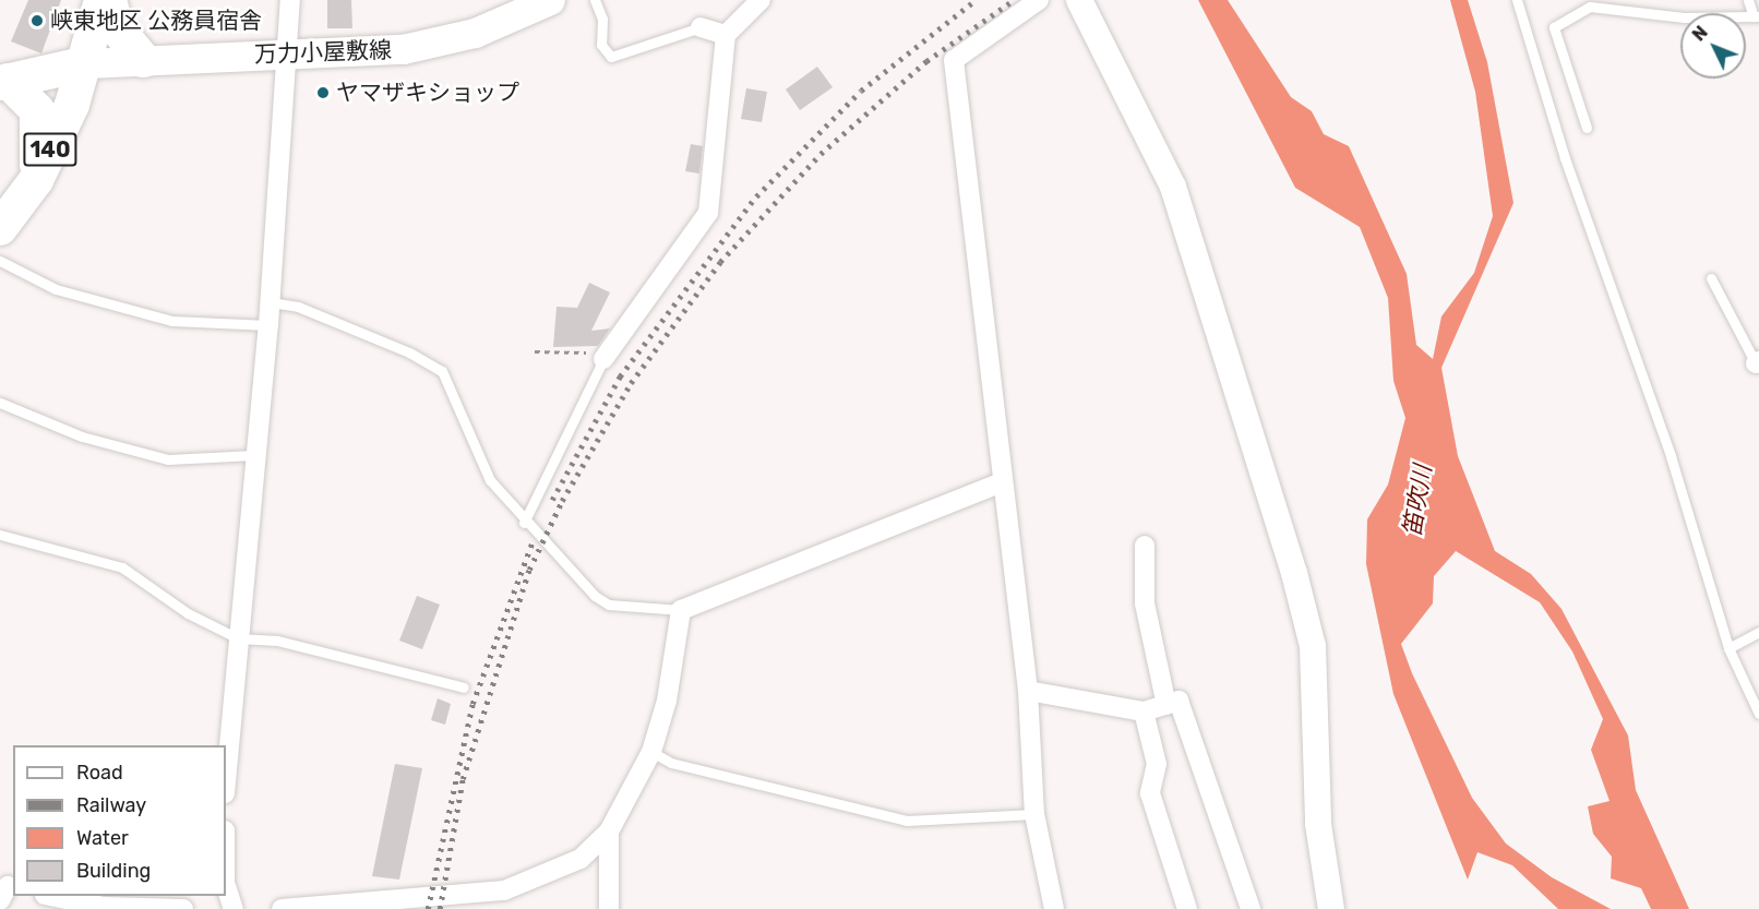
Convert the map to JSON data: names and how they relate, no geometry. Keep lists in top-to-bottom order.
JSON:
{
  "streets": {
    "highway": ["140"],
    "main road": ["万力小屋敷線"]
  },
  "crossings": [
    ["万力小屋敷線", "140"]
  ],
  "water": ["笛吹川"],
  "places": ["峡東地区 公務員宿舎", "ヤマザキショップ"],
  "legend": [
    "Road",
    "Railway",
    "Water",
    "Building"
  ],
  "north": "top left"
}
